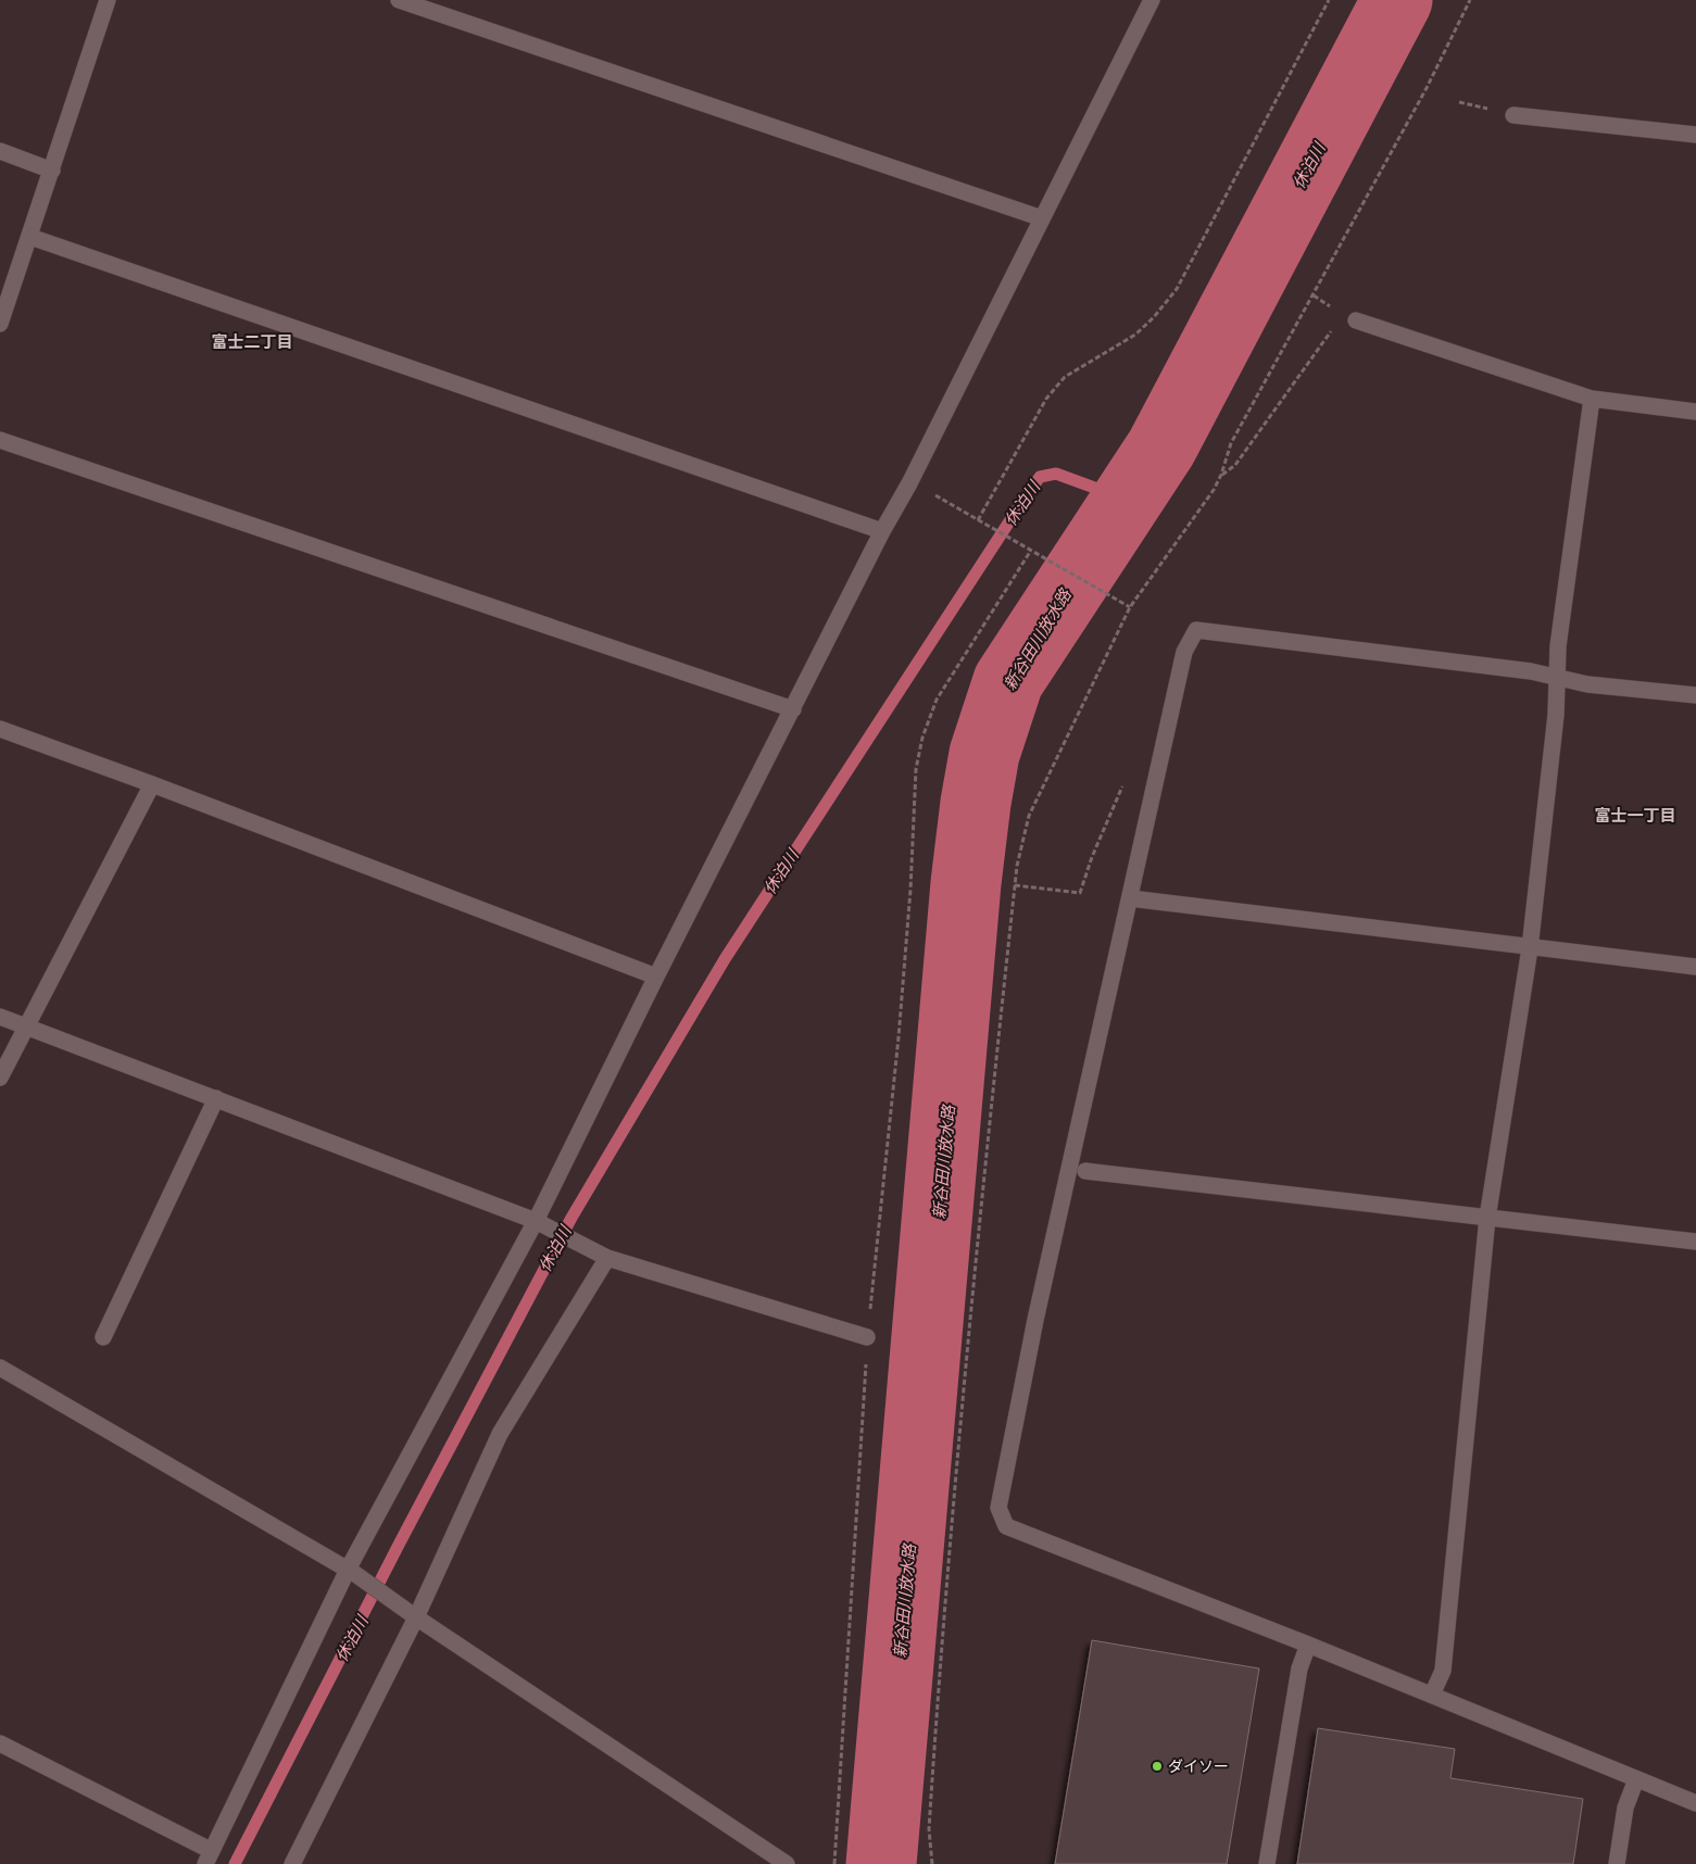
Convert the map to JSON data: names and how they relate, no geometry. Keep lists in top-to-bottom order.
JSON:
{
  "districts": ["富士二丁目", "富士一丁目"],
  "water": ["休泊川", "新谷田川放水路"],
  "places": ["ダイソー"]
}
